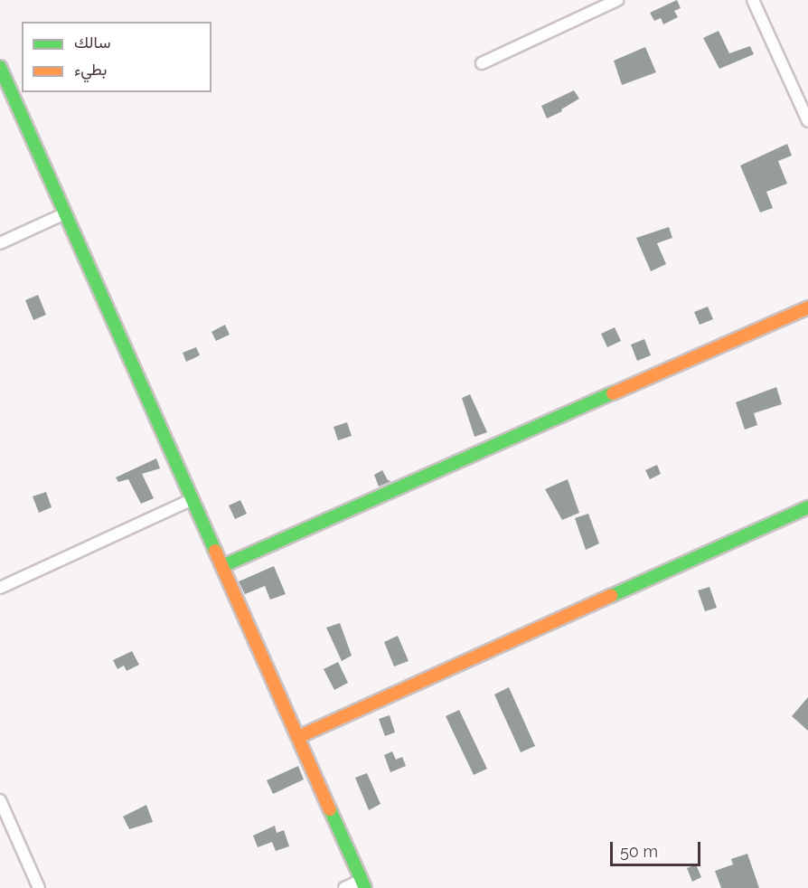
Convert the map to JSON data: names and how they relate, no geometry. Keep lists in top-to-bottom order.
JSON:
{
  "legend": ["سالك", "بطيء"],
  "scale_bar": "50 m"
}
